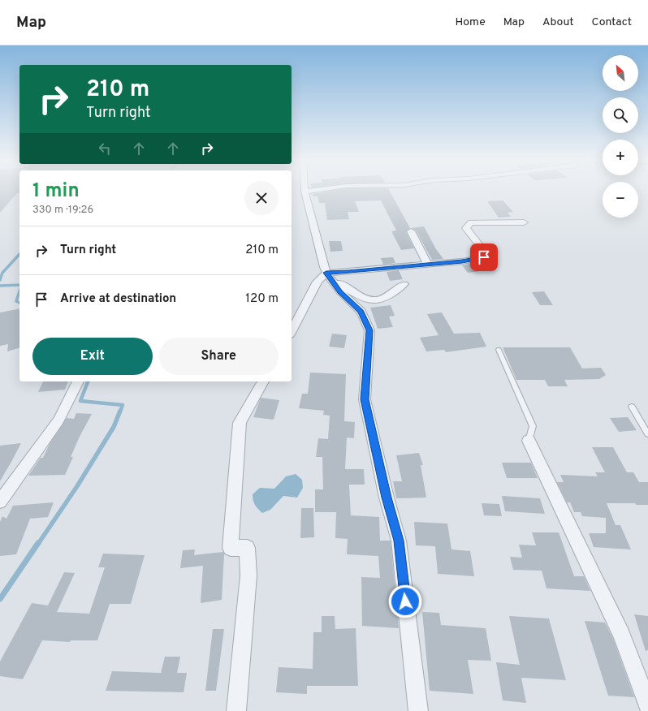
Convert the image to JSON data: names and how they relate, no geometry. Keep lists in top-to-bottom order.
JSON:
{
  "north": "top left",
  "page": {
    "header": "Map",
    "nav": [
      "Home",
      "Map",
      "About",
      "Contact"
    ],
    "map_buttons": ["+", "−"],
    "turn": ["210 m", "Turn right"],
    "heading": ["1 min", "330 m · 19:26"],
    "list": [
      {
        "name": "Turn right",
        "value": "210 m"
      },
      {
        "name": "Arrive at destination",
        "value": "120 m"
      }
    ],
    "buttons": ["Exit", "Share"]
  }
}
